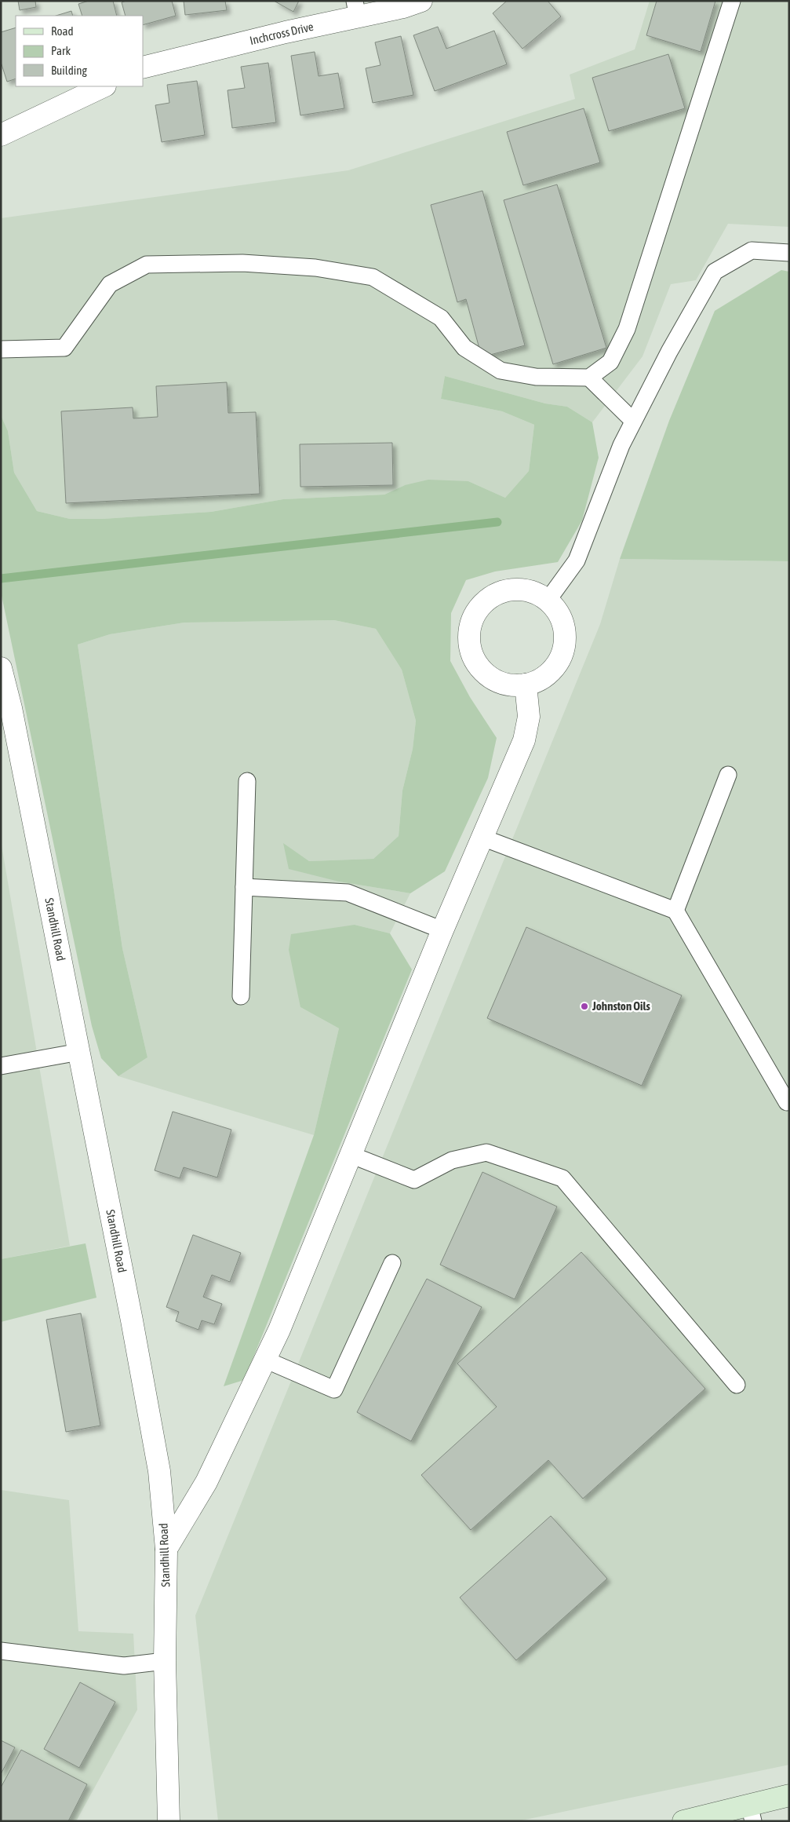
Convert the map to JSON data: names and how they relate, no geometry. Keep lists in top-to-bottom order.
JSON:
{
  "streets": {
    "street": ["Inchcross Drive", "Standhill Road"]
  },
  "places": ["Johnston Oils"],
  "legend": ["Road", "Park", "Building"]
}
